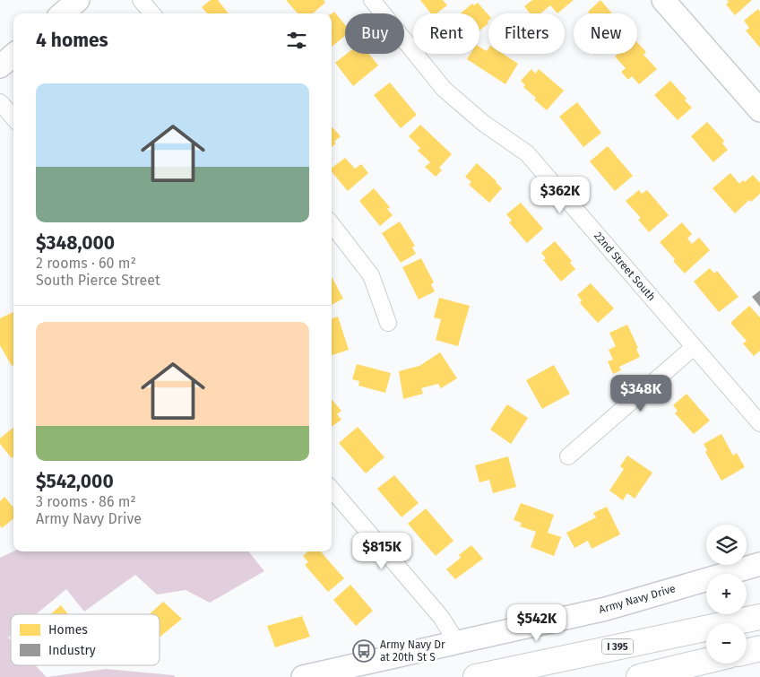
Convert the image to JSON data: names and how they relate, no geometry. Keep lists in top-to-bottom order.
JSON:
{
  "streets": {
    "highway": ["I 395"],
    "street": ["22nd Street South", "Army Navy Drive"]
  },
  "places": {
    "bus stop": ["Army Navy Dr at 20th St S"]
  },
  "legend": ["Homes", "Industry"],
  "page": {
    "chip": [
      "Buy",
      "Rent",
      "Filters",
      "New"
    ],
    "heading": "4 homes",
    "list": [
      {
        "name": "$348,000",
        "note": "2 rooms · 60 m² · South Pierce Street"
      },
      {
        "name": "$542,000",
        "note": "3 rooms · 86 m² · Army Navy Drive"
      }
    ],
    "price": [
      "$362K",
      "$348K",
      "$815K",
      "$542K"
    ],
    "map_buttons": ["+", "−"]
  }
}
